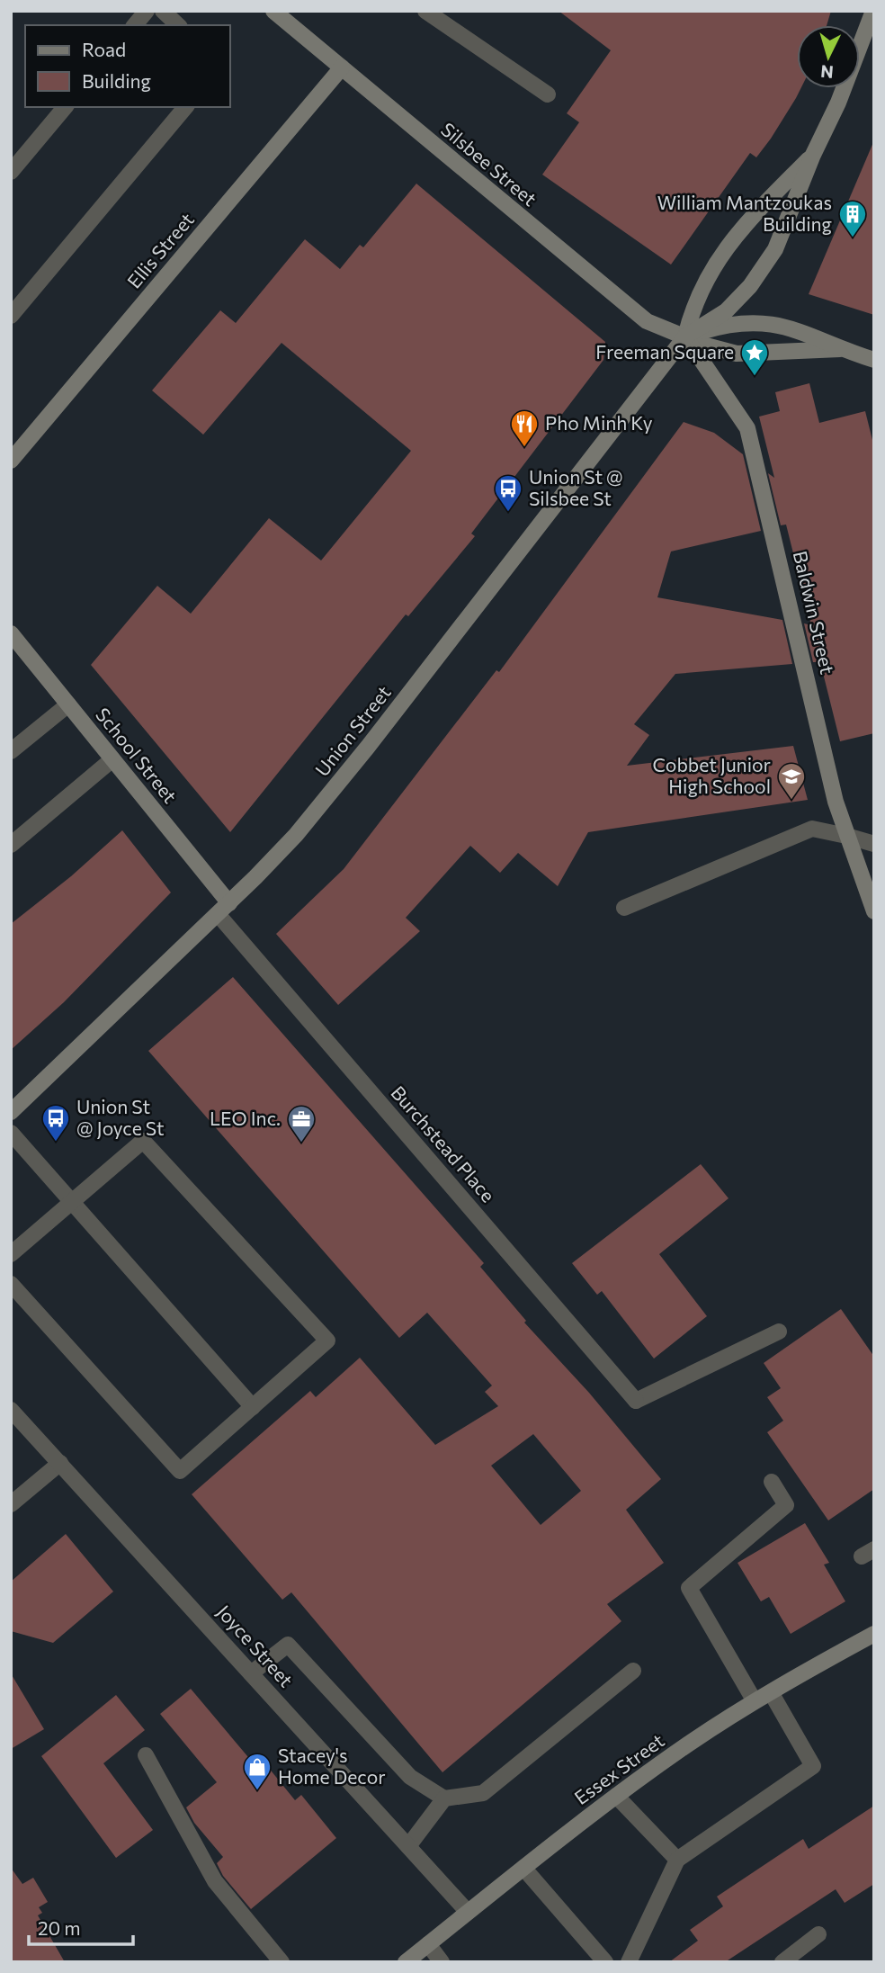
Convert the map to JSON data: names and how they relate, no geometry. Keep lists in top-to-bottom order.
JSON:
{
  "streets": {
    "main road": [
      "Silsbee Street",
      "Ellis Street",
      "Baldwin Street",
      "Union Street",
      "School Street",
      "Essex Street"
    ],
    "street": ["Burchstead Place", "Joyce Street"]
  },
  "crossings": [
    ["Silsbee Street", "Ellis Street"],
    ["Silsbee Street", "Baldwin Street"],
    ["Silsbee Street", "Union Street"],
    ["Baldwin Street", "Union Street"],
    ["Union Street", "School Street"],
    ["Union Street", "Burchstead Place"],
    ["School Street", "Burchstead Place"],
    ["Joyce Street", "Essex Street"]
  ],
  "places": {
    "building": ["William Mantzoukas Building"],
    "place": ["Freeman Square"],
    "restaurant": ["Pho Minh Ky"],
    "bus stop": ["Union St @ Silsbee St", "Union St @ Joyce St"],
    "school or university": ["Cobbet Junior High School"],
    "office": ["LEO Inc."],
    "shop": ["Stacey's Home Decor"]
  },
  "legend": ["Road", "Building"],
  "scale_bar": "20 m",
  "north": "bottom"
}
